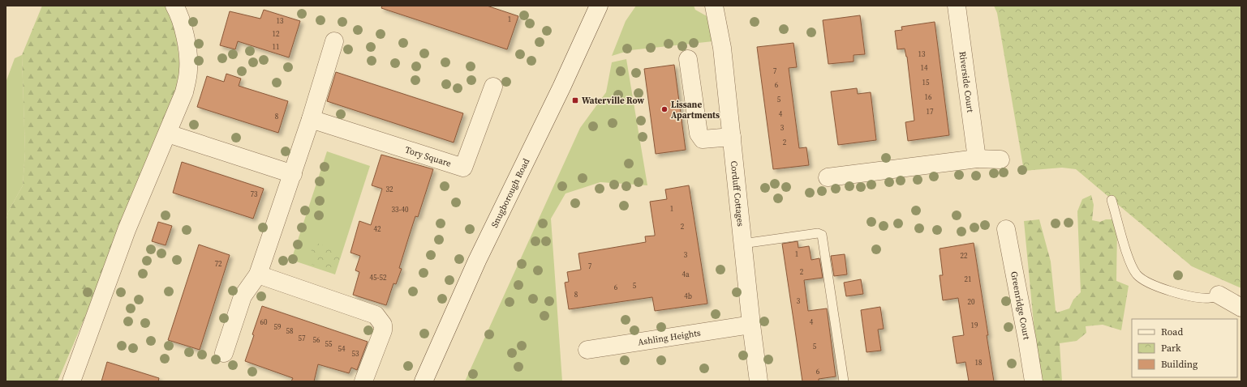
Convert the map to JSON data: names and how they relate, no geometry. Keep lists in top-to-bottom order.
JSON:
{
  "streets": {
    "street": [
      "Riverside Court",
      "Tory Square",
      "Snugborough Road",
      "Corduff Cottages",
      "Greenridge Court",
      "Ashling Heights"
    ]
  },
  "crossings": [
    ["Corduff Cottages", "Ashling Heights"]
  ],
  "places": {
    "transit": ["Waterville Row"],
    "other": ["Lissane Apartments"]
  },
  "house_numbers": [
    "1",
    "13",
    "12",
    "11",
    "13",
    "14",
    "7",
    "15",
    "6",
    "16",
    "5",
    "17",
    "4",
    "8",
    "3",
    "2",
    "32",
    "73",
    "1",
    "33-40",
    "2",
    "42",
    "1",
    "3",
    "22",
    "72",
    "7",
    "2",
    "4a",
    "45-52",
    "21",
    "5",
    "6",
    "8",
    "4b",
    "3",
    "20",
    "60",
    "4",
    "19",
    "59",
    "58",
    "57",
    "56",
    "55",
    "5",
    "54",
    "53",
    "18",
    "6"
  ],
  "legend": ["Road", "Park", "Building"]
}
